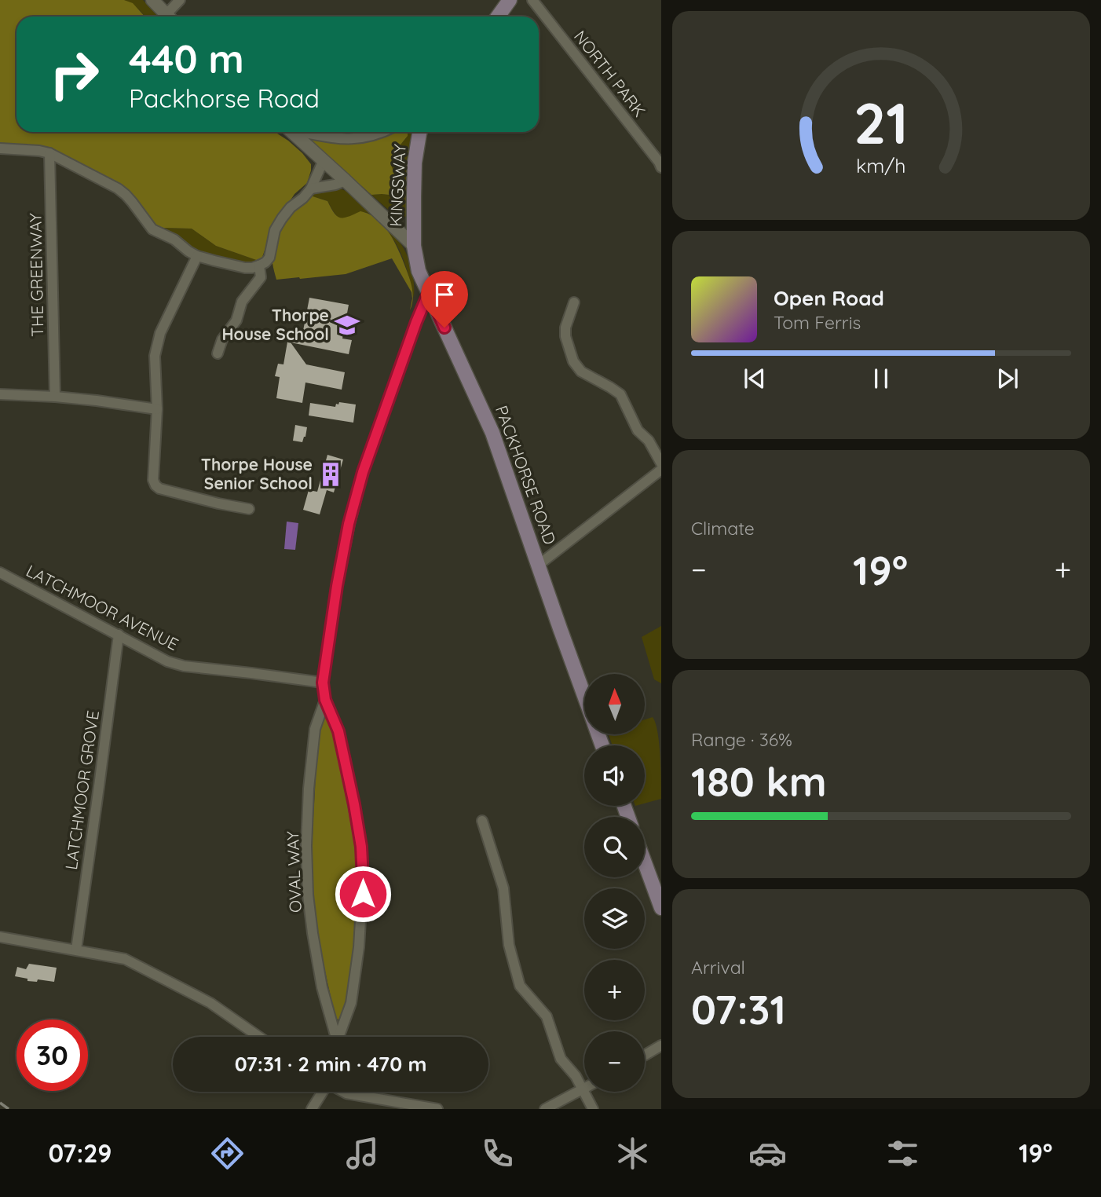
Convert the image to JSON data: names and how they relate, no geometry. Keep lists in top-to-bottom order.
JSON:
{
  "streets": {
    "main road": ["KINGSWAY", "PACKHORSE ROAD"],
    "street": [
      "NORTH PARK",
      "THE GREENWAY",
      "LATCHMOOR AVENUE",
      "LATCHMOOR GROVE",
      "OVAL WAY"
    ]
  },
  "crossings": [
    ["KINGSWAY", "PACKHORSE ROAD"],
    ["PACKHORSE ROAD", "OVAL WAY"],
    ["LATCHMOOR AVENUE", "LATCHMOOR GROVE"],
    ["LATCHMOOR AVENUE", "OVAL WAY"]
  ],
  "places": {
    "school or university": ["Thorpe House School"],
    "building": ["Thorpe House Senior School"]
  },
  "north": "top",
  "page": {
    "turn": ["440 m", "Packhorse Road"],
    "song": ["Open Road", "Tom Ferris"],
    "tile": [
      "Climate",
      ["Range · 36%", "180 km"],
      ["Arrival", "07:31"]
    ],
    "heat": ["−", "19°", "+"],
    "map_buttons": ["+", "−"],
    "limit": "30",
    "trip": "07:31 · 2 min · 470 m",
    "tabs": ["07:29", "19°"],
    "gauge": ["21", "km/h"]
  }
}
